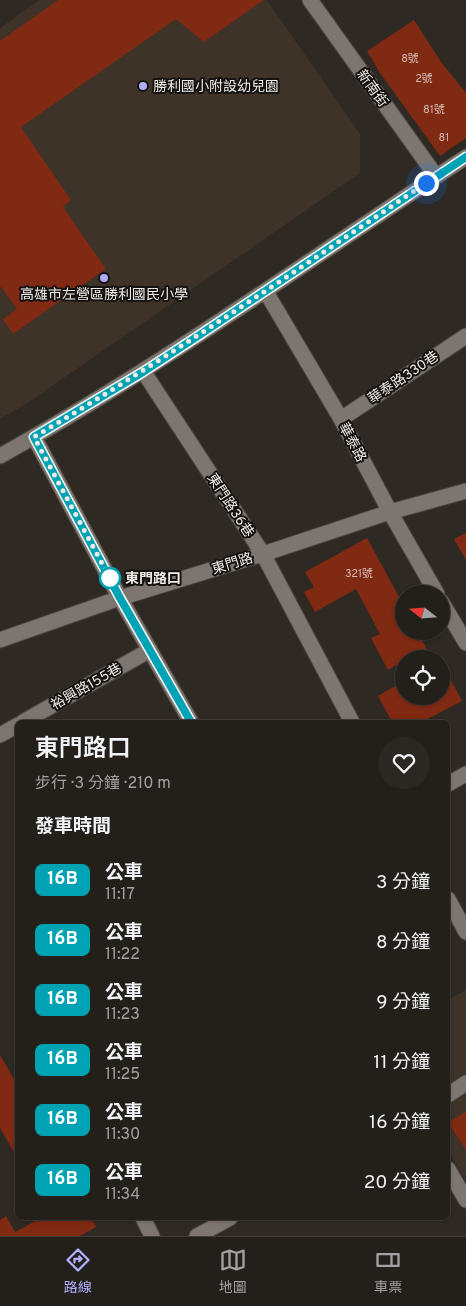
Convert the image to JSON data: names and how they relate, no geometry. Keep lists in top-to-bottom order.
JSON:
{
  "streets": {
    "street": [
      "新南街",
      "華泰路330巷",
      "華泰路",
      "東門路36巷",
      "東門路",
      "裕興路155巷"
    ]
  },
  "crossings": [
    ["華泰路330巷", "華泰路"],
    ["華泰路", "東門路"],
    ["東門路36巷", "東門路"]
  ],
  "places": ["勝利國小附設幼兒園", "高雄市左營區勝利國民小學", "東門路口"],
  "lines": ["bus line 16B"],
  "house_numbers": [
    "8號",
    "2號",
    "81號",
    "81",
    "321號"
  ],
  "north": "left",
  "page": {
    "heading": [
      ["東門路口", "步行 · 3 分鐘 · 210 m"],
      "發車時間"
    ],
    "list": [
      {
        "mark": "16B",
        "name": "公車",
        "note": "11:17",
        "value": "3 分鐘"
      },
      {
        "mark": "16B",
        "name": "公車",
        "note": "11:22",
        "value": "8 分鐘"
      },
      {
        "mark": "16B",
        "name": "公車",
        "note": "11:23",
        "value": "9 分鐘"
      },
      {
        "mark": "16B",
        "name": "公車",
        "note": "11:25",
        "value": "11 分鐘"
      },
      {
        "mark": "16B",
        "name": "公車",
        "note": "11:30",
        "value": "16 分鐘"
      },
      {
        "mark": "16B",
        "name": "公車",
        "note": "11:34",
        "value": "20 分鐘"
      }
    ],
    "tabs": ["路線", "地圖", "車票"]
  }
}
